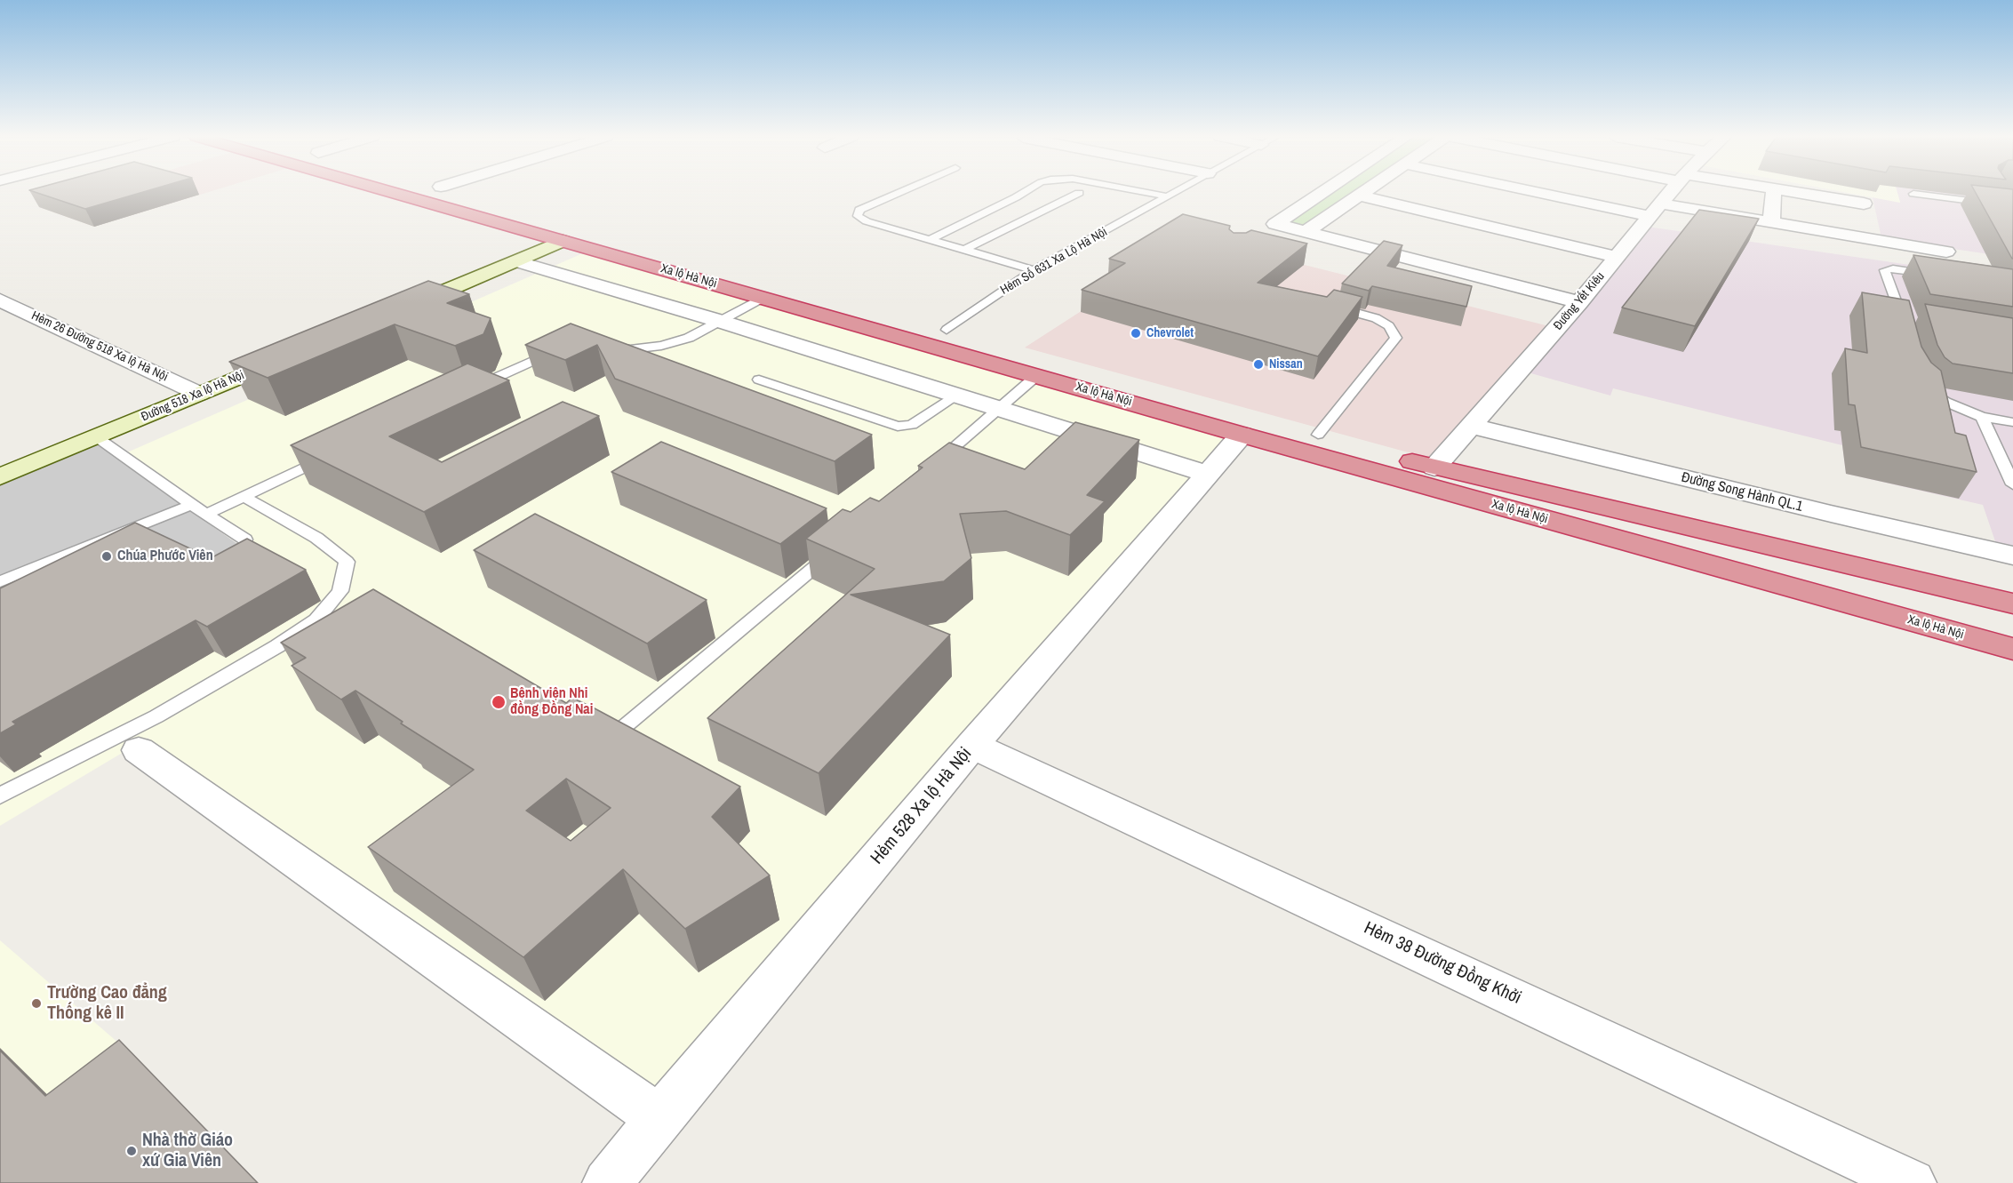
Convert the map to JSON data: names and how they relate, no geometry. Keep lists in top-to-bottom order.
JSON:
{
  "streets": {
    "highway": ["Xa lộ Hà Nội"],
    "street": [
      "Đường Yết Kiêu",
      "Hẻm 26 Đường 518 Xa lộ Hà Nội",
      "Đường 518 Xa lộ Hà Nội",
      "Đường Song Hành QL.1",
      "Hẻm 528 Xa lộ Hà Nội",
      "Hẻm 38 Đường Đồng Khởi"
    ],
    "lane": ["Hẻm Số 631 Xa Lộ Hà Nội"]
  },
  "crossings": [
    ["Xa lộ Hà Nội", "Đường Yết Kiêu"],
    ["Xa lộ Hà Nội", "Hẻm 528 Xa lộ Hà Nội"],
    ["Đường Yết Kiêu", "Đường Song Hành QL.1"],
    ["Hẻm 26 Đường 518 Xa lộ Hà Nội", "Đường 518 Xa lộ Hà Nội"],
    ["Hẻm 528 Xa lộ Hà Nội", "Hẻm 38 Đường Đồng Khởi"]
  ],
  "places": [
    "Chevrolet",
    "Nissan",
    "Chúa Phước Viên",
    "Bệnh viện Nhi đồng Đồng Nai",
    "Trường Cao đẳng Thống kê II",
    "Nhà thờ Giáo xứ Gia Viên"
  ]
}
